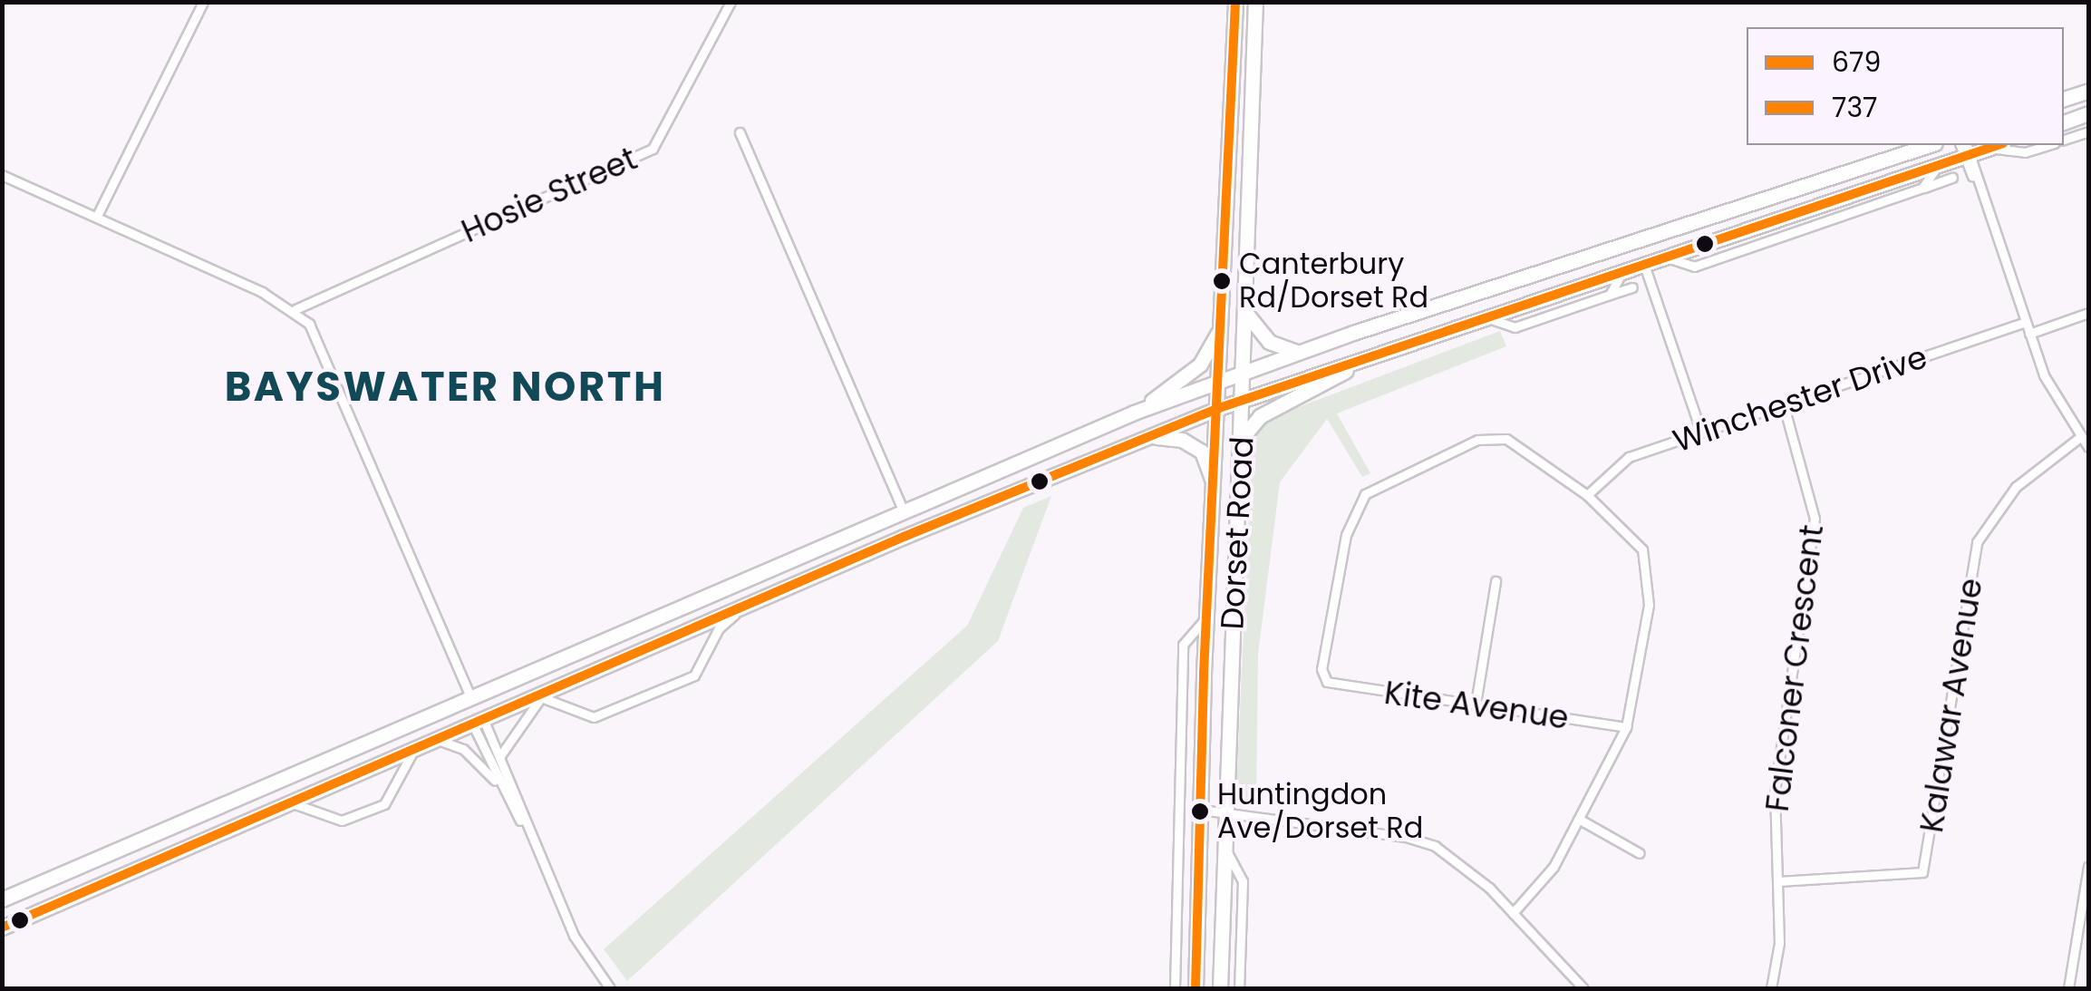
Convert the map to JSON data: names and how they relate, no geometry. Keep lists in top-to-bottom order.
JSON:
{
  "streets": {
    "main road": ["Dorset Road"],
    "street": [
      "Hosie Street",
      "Winchester Drive",
      "Falconer Crescent",
      "Kite Avenue",
      "Kalawar Avenue"
    ]
  },
  "crossings": [
    ["Winchester Drive", "Falconer Crescent"],
    ["Winchester Drive", "Kite Avenue"],
    ["Falconer Crescent", "Kalawar Avenue"]
  ],
  "districts": ["BAYSWATER NORTH"],
  "places": ["Canterbury Rd/Dorset Rd", "Huntingdon Ave/Dorset Rd"],
  "lines": ["transit line 737", "transit line 679"],
  "legend": ["679", "737"]
}
